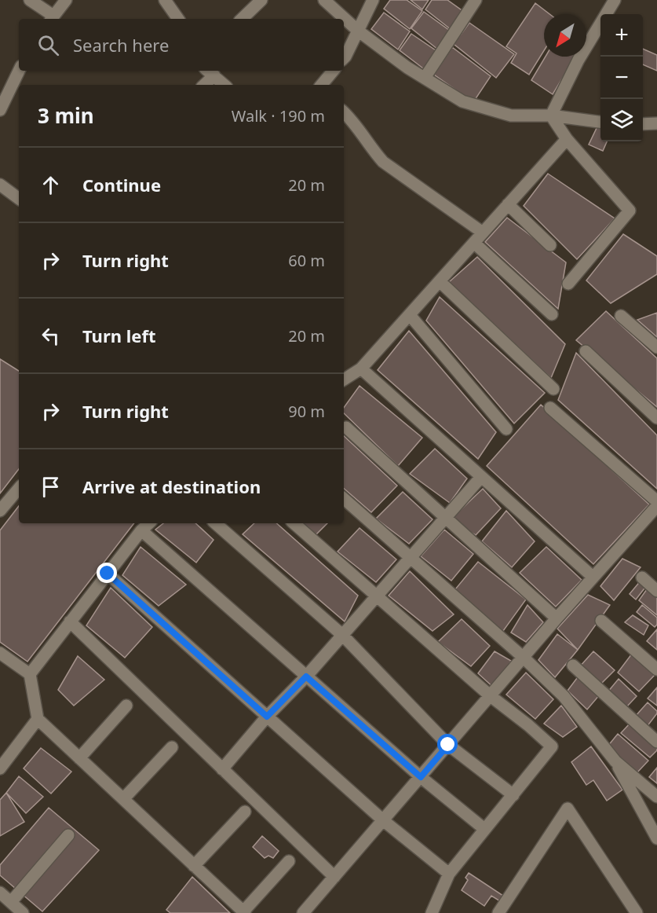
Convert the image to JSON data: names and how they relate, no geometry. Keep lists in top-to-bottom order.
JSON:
{
  "north": "bottom left",
  "page": {
    "map_buttons": ["+", "−"],
    "search": "Search here",
    "heading": ["3 min", "Walk · 190 m"],
    "list": [
      ["Continue", "20 m"],
      ["Turn right", "60 m"],
      ["Turn left", "20 m"],
      ["Turn right", "90 m"],
      "Arrive at destination"
    ]
  }
}
